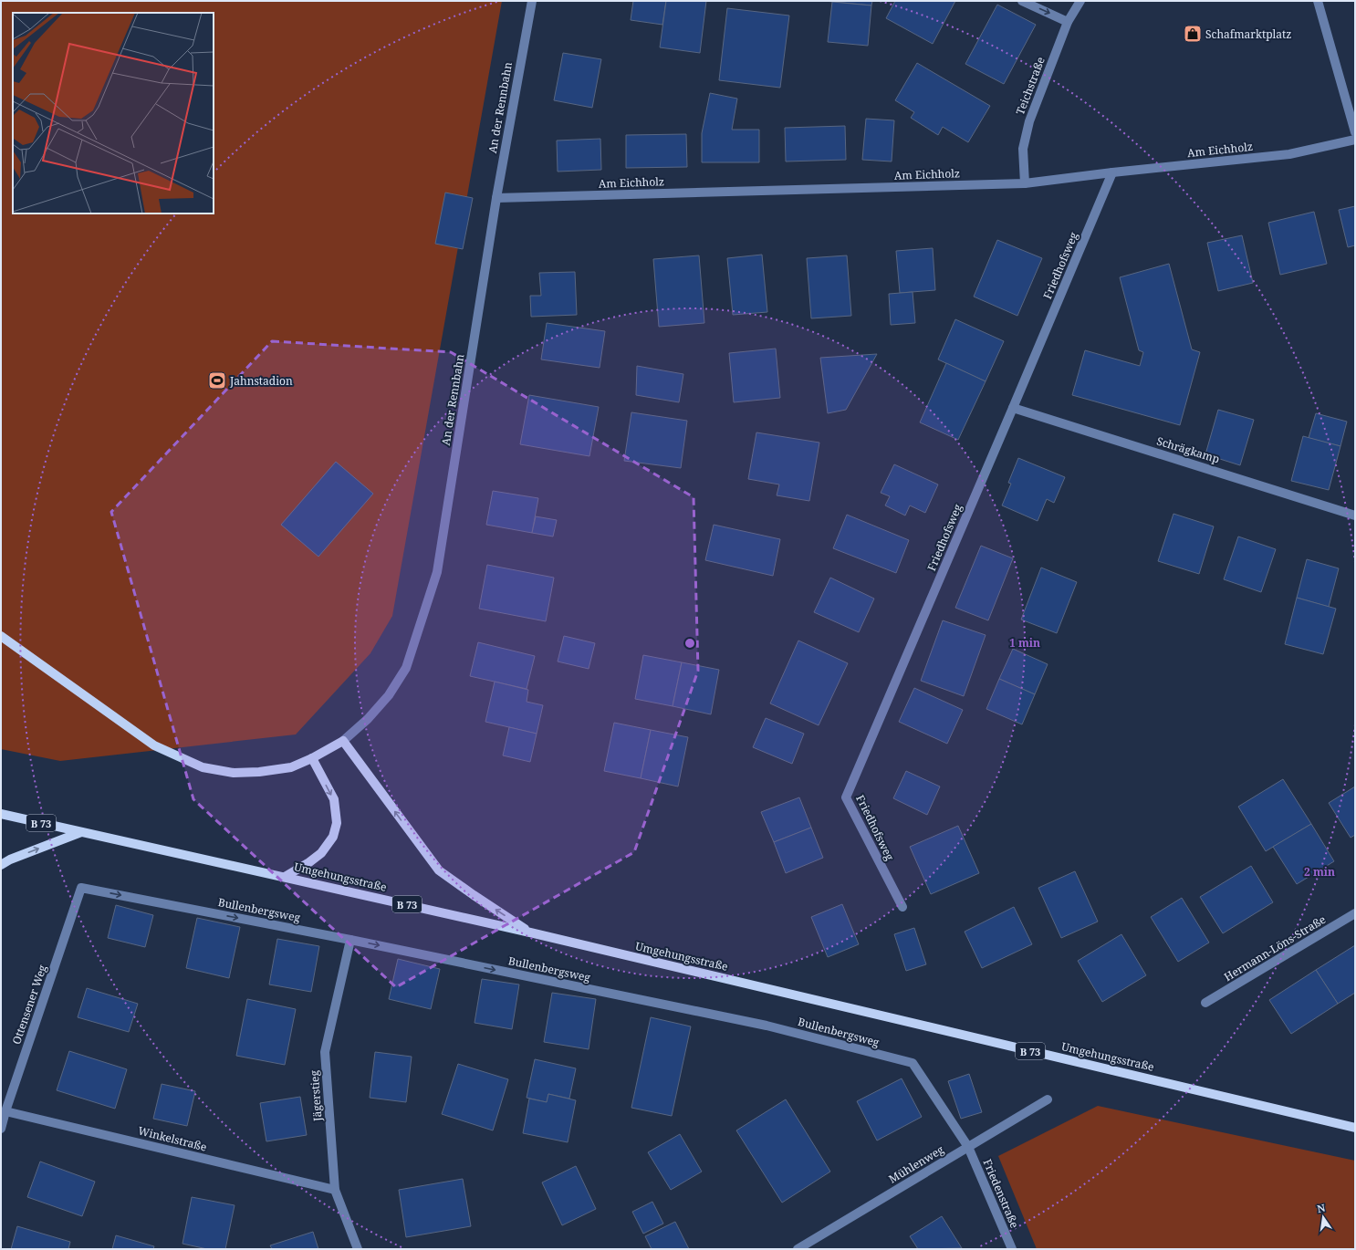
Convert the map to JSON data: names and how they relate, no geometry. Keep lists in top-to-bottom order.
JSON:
{
  "streets": {
    "main road": ["An der Rennbahn", "B 73", "Umgehungsstraße"],
    "street": [
      "Teichstraße",
      "Am Eichholz",
      "Friedhofsweg",
      "Schrägkamp",
      "Bullenbergsweg",
      "Hermann-Löns-Straße",
      "Ottensener Weg",
      "Jägerstieg",
      "Winkelstraße",
      "Mühlenweg",
      "Friedenstraße"
    ]
  },
  "crossings": [
    ["Teichstraße", "Am Eichholz"],
    ["An der Rennbahn", "Am Eichholz"],
    ["Am Eichholz", "Friedhofsweg"],
    ["Friedhofsweg", "Schrägkamp"],
    ["Bullenbergsweg", "Ottensener Weg"],
    ["Bullenbergsweg", "Jägerstieg"],
    ["Bullenbergsweg", "Mühlenweg"],
    ["Bullenbergsweg", "Friedenstraße"],
    ["Ottensener Weg", "Winkelstraße"],
    ["Jägerstieg", "Winkelstraße"],
    ["Mühlenweg", "Friedenstraße"]
  ],
  "one_way": ["Bullenbergsweg"],
  "places": {
    "shop": ["Schafmarktplatz"],
    "sports": ["Jahnstadion"]
  },
  "north": "top",
  "rings": ["1 min", "2 min"]
}
